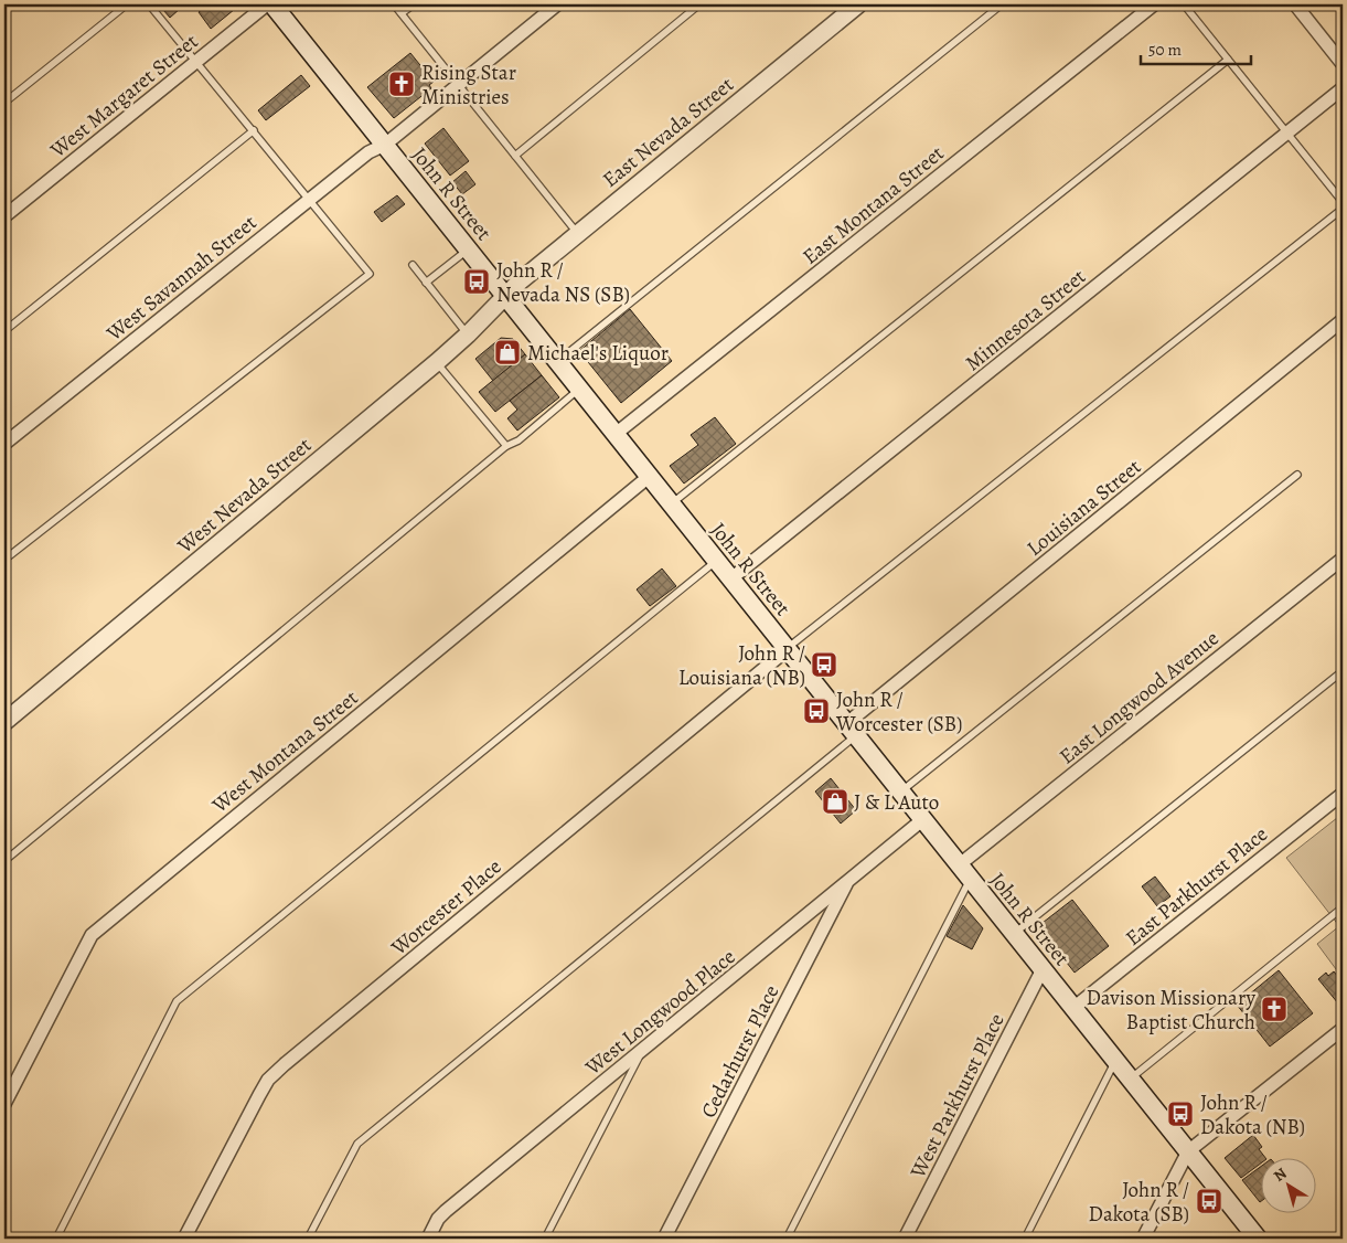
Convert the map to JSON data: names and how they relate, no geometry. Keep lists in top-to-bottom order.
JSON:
{
  "streets": {
    "main road": ["John R Street"],
    "street": [
      "West Margaret Street",
      "East Nevada Street",
      "East Montana Street",
      "West Savannah Street",
      "Minnesota Street",
      "West Nevada Street",
      "Louisiana Street",
      "East Longwood Avenue",
      "West Montana Street",
      "East Parkhurst Place",
      "Worcester Place",
      "West Longwood Place",
      "Cedarhurst Place",
      "West Parkhurst Place"
    ]
  },
  "crossings": [
    ["East Nevada Street", "John R Street"],
    ["East Nevada Street", "West Nevada Street"],
    ["John R Street", "East Montana Street"],
    ["John R Street", "West Savannah Street"],
    ["John R Street", "Minnesota Street"],
    ["John R Street", "West Nevada Street"],
    ["John R Street", "Louisiana Street"],
    ["John R Street", "East Longwood Avenue"],
    ["John R Street", "West Montana Street"],
    ["John R Street", "East Parkhurst Place"],
    ["John R Street", "Worcester Place"],
    ["John R Street", "West Longwood Place"],
    ["John R Street", "West Parkhurst Place"],
    ["West Longwood Place", "Cedarhurst Place"]
  ],
  "places": {
    "church": ["Rising Star Ministries", "Davison Missionary Baptist Church"],
    "bus stop": [
      "John R / Nevada NS (SB)",
      "John R / Louisiana (NB)",
      "John R / Worcester (SB)",
      "John R / Dakota (NB)",
      "John R / Dakota (SB)"
    ],
    "shop": ["Michael's Liquor", "J & L Auto"]
  },
  "scale_bar": "50 m",
  "north": "top left"
}
